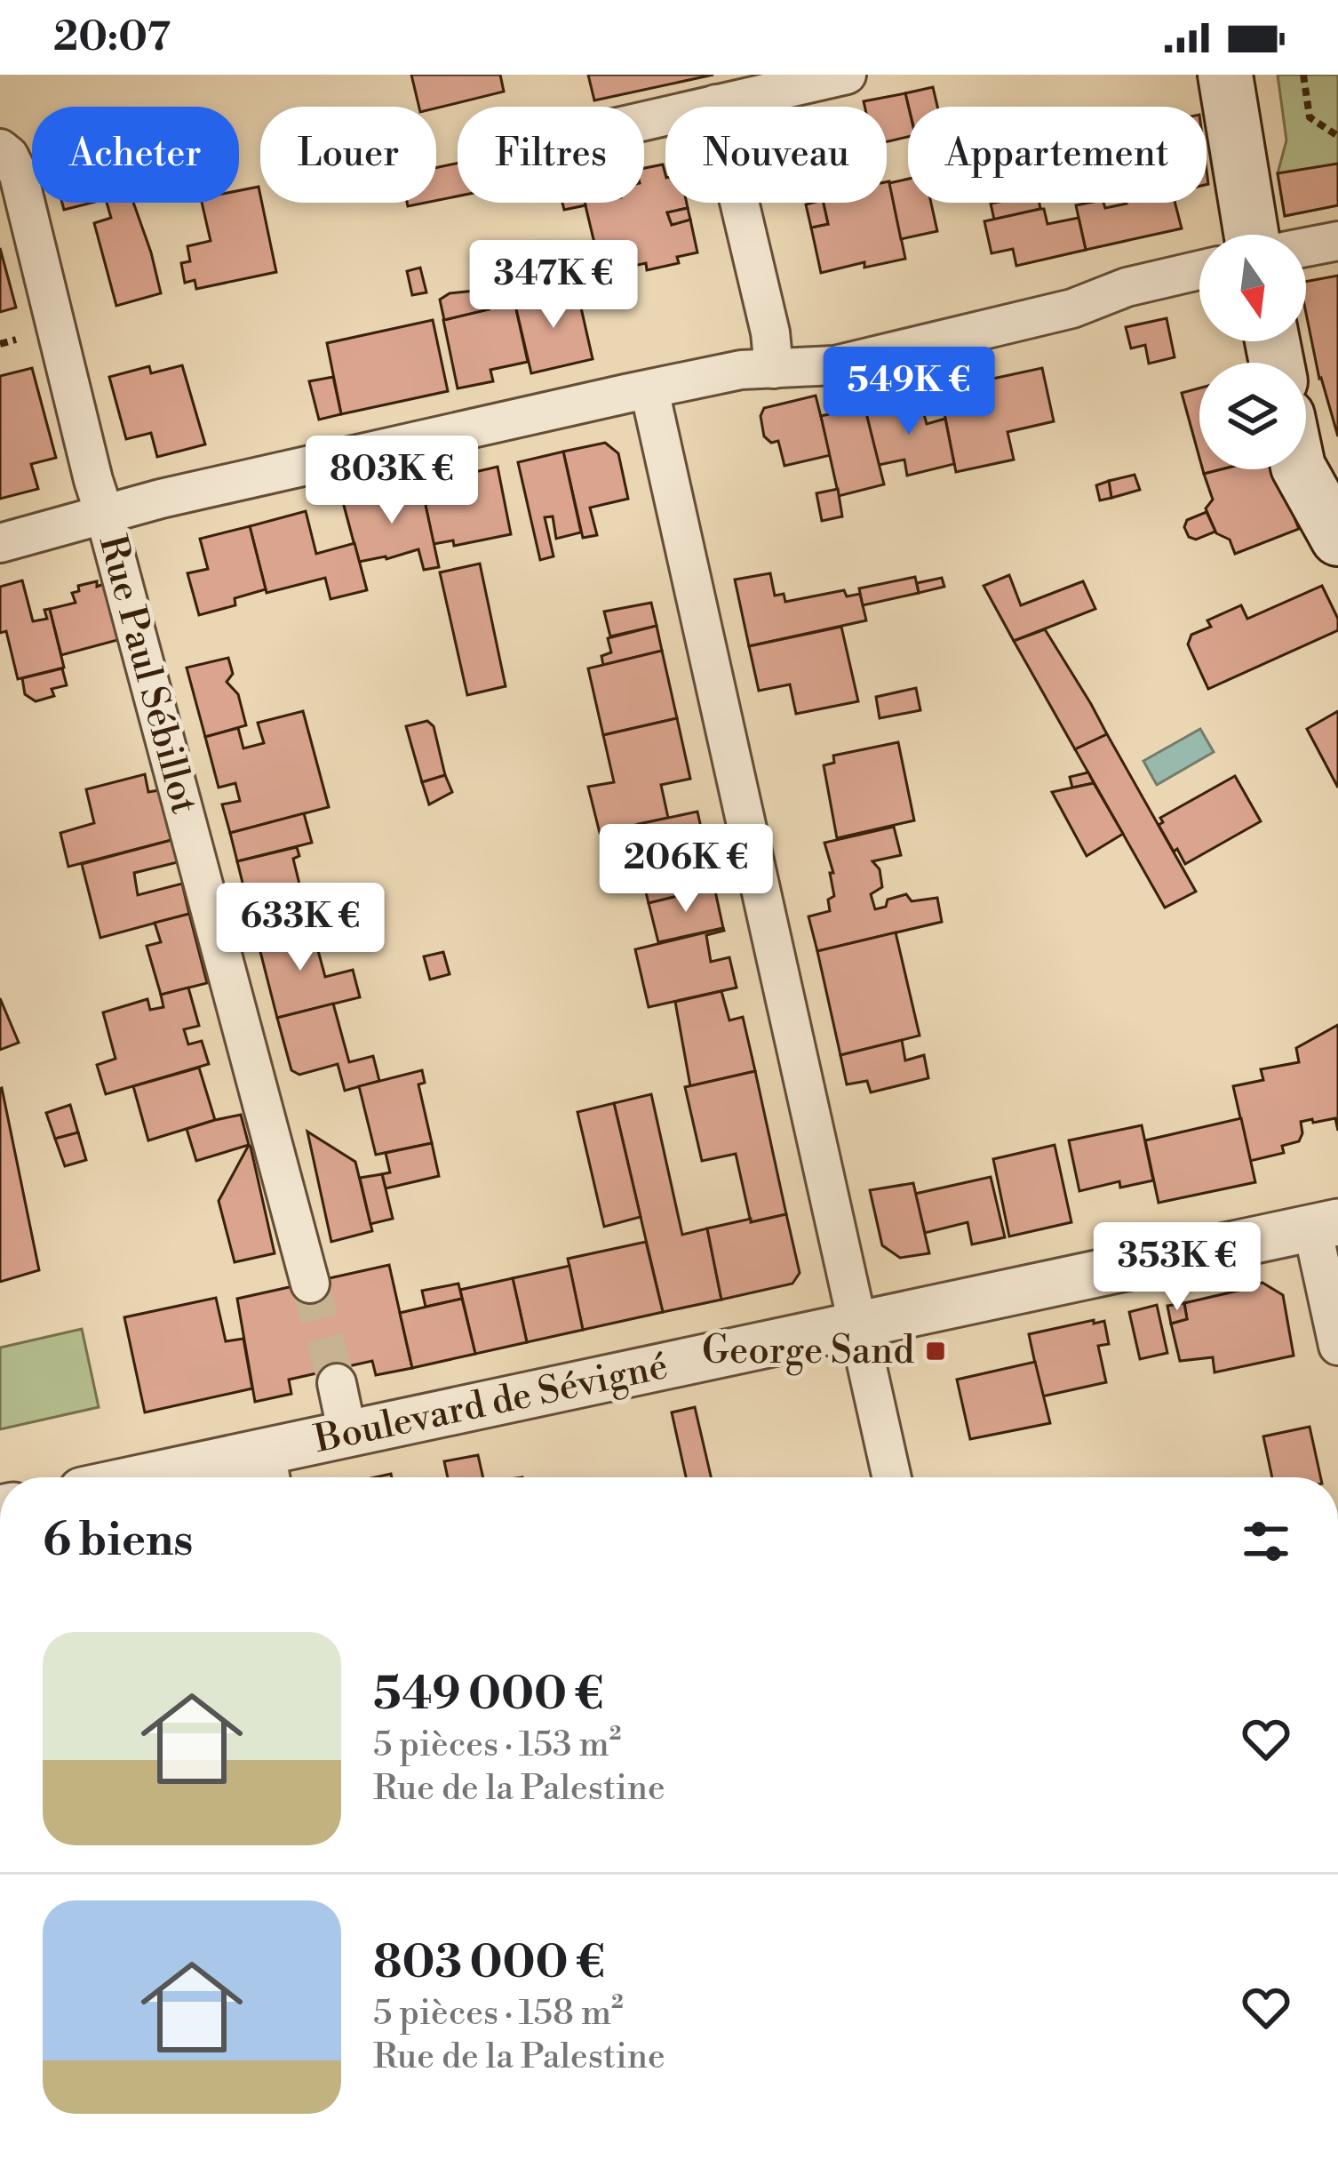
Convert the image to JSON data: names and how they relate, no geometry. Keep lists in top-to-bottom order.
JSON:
{
  "streets": {
    "street": ["Rue Paul Sébillot", "Boulevard de Sévigné"]
  },
  "places": {
    "transit": ["George Sand"]
  },
  "north": "bottom",
  "page": {
    "status": "20:07",
    "chip": [
      "Acheter",
      "Louer",
      "Filtres",
      "Nouveau",
      "Appartement"
    ],
    "price": [
      "347K €",
      "549K €",
      "803K €",
      "206K €",
      "633K €",
      "353K €"
    ],
    "heading": "6 biens",
    "list": [
      {
        "name": "549 000 €",
        "note": "5 pièces · 153 m² · Rue de la Palestine"
      },
      {
        "name": "803 000 €",
        "note": "5 pièces · 158 m² · Rue de la Palestine"
      }
    ]
  }
}
